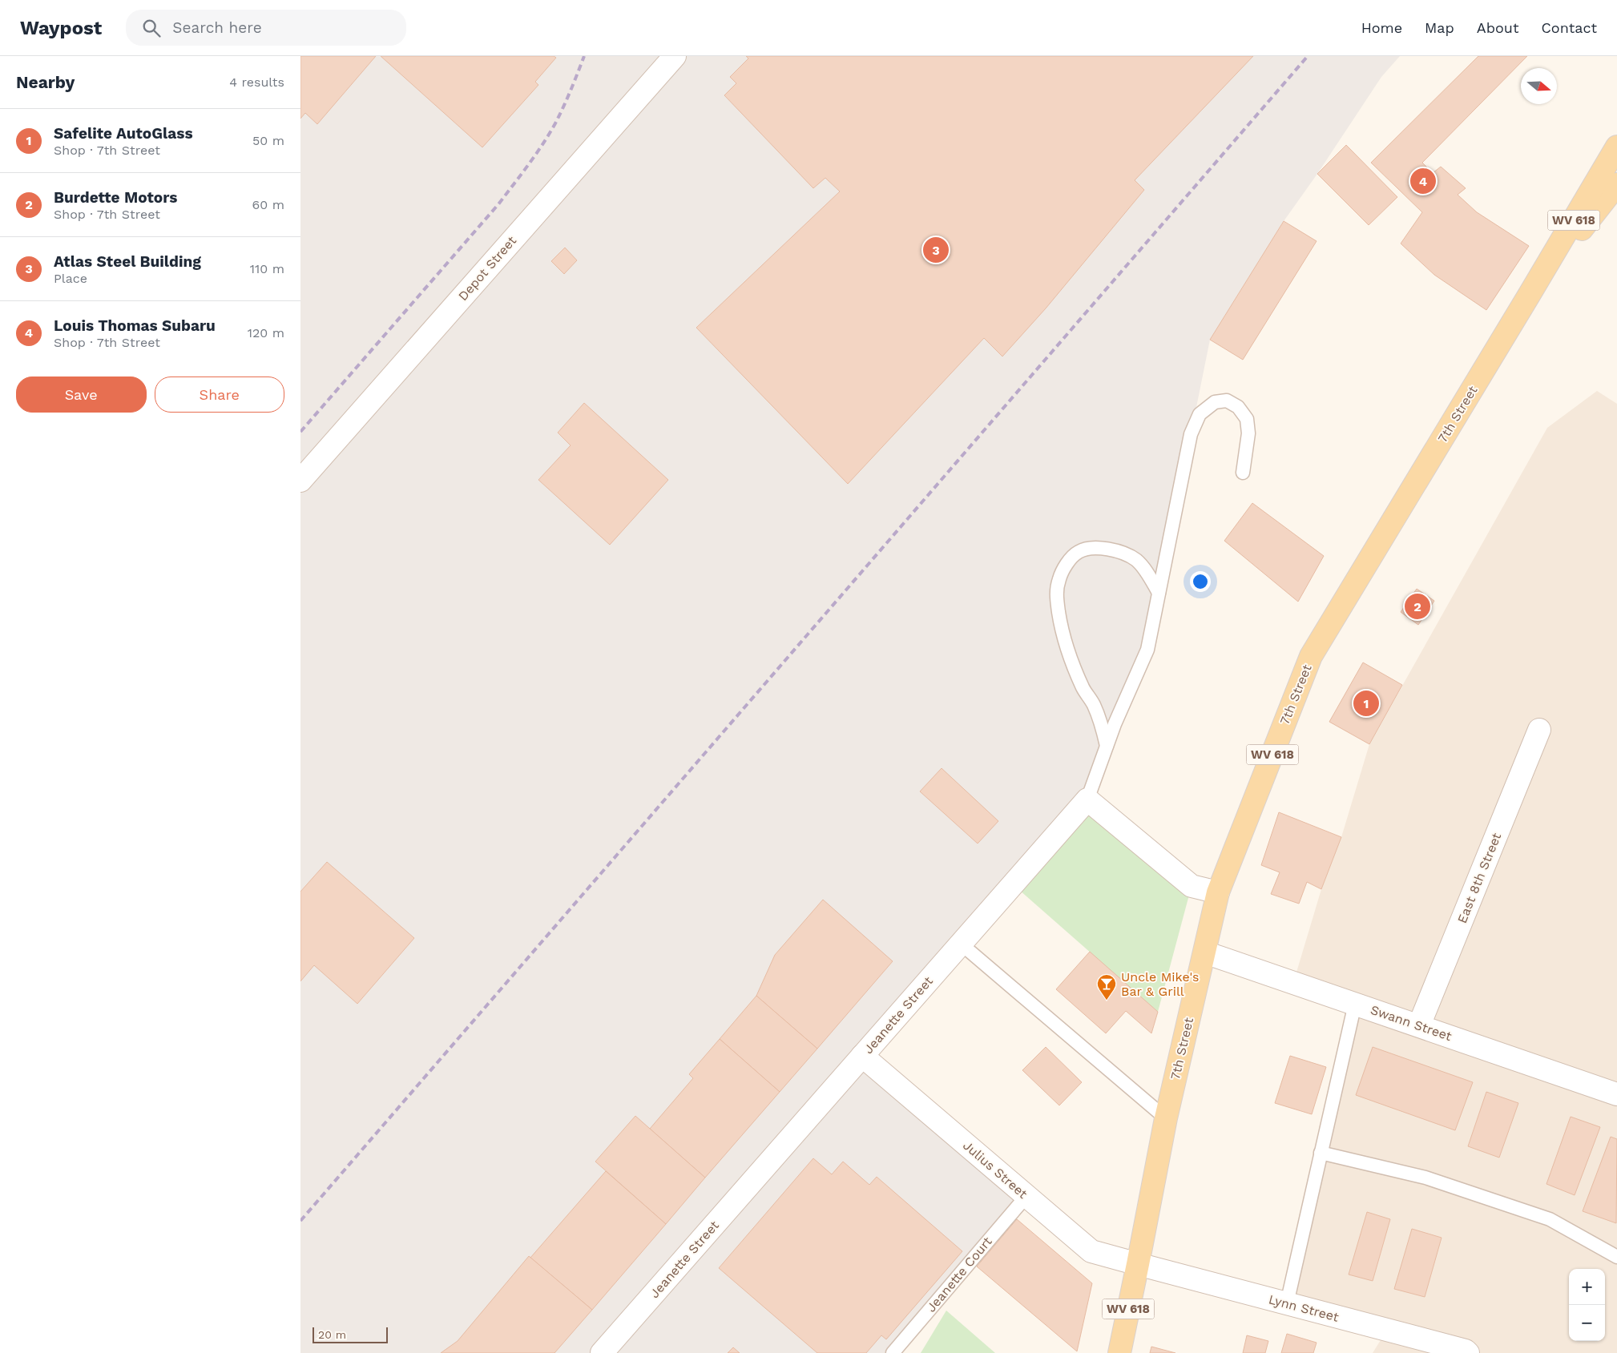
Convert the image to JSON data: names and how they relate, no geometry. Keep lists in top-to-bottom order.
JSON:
{
  "streets": {
    "main road": ["WV 618", "7th Street"],
    "street": [
      "Depot Street",
      "East 8th Street",
      "Jeanette Street",
      "Swann Street",
      "Julius Street",
      "Lynn Street"
    ],
    "lane": ["Jeanette Court"]
  },
  "crossings": [
    ["WV 618", "7th Street"],
    ["7th Street", "Swann Street"],
    ["7th Street", "Julius Street"],
    ["7th Street", "Lynn Street"],
    ["East 8th Street", "Swann Street"],
    ["Jeanette Street", "Julius Street"],
    ["Julius Street", "Jeanette Court"],
    ["Julius Street", "Lynn Street"]
  ],
  "places": {
    "bar": ["Uncle Mike's Bar & Grill"]
  },
  "scale_bar": "20 m",
  "north": "right",
  "page": {
    "header": "Waypost",
    "search": "Search here",
    "nav": [
      "Home",
      "Map",
      "About",
      "Contact"
    ],
    "heading": ["Nearby", "4 results"],
    "list": [
      {
        "mark": "1",
        "name": "Safelite AutoGlass",
        "note": "Shop · 7th Street",
        "value": "50 m"
      },
      {
        "mark": "2",
        "name": "Burdette Motors",
        "note": "Shop · 7th Street",
        "value": "60 m"
      },
      {
        "mark": "3",
        "name": "Atlas Steel Building",
        "note": "Place",
        "value": "110 m"
      },
      {
        "mark": "4",
        "name": "Louis Thomas Subaru",
        "note": "Shop · 7th Street",
        "value": "120 m"
      }
    ],
    "pins": [
      "4",
      "3",
      "2",
      "1"
    ],
    "buttons": ["Save", "Share"],
    "map_buttons": ["+", "−"],
    "scale": "20 m"
  }
}
